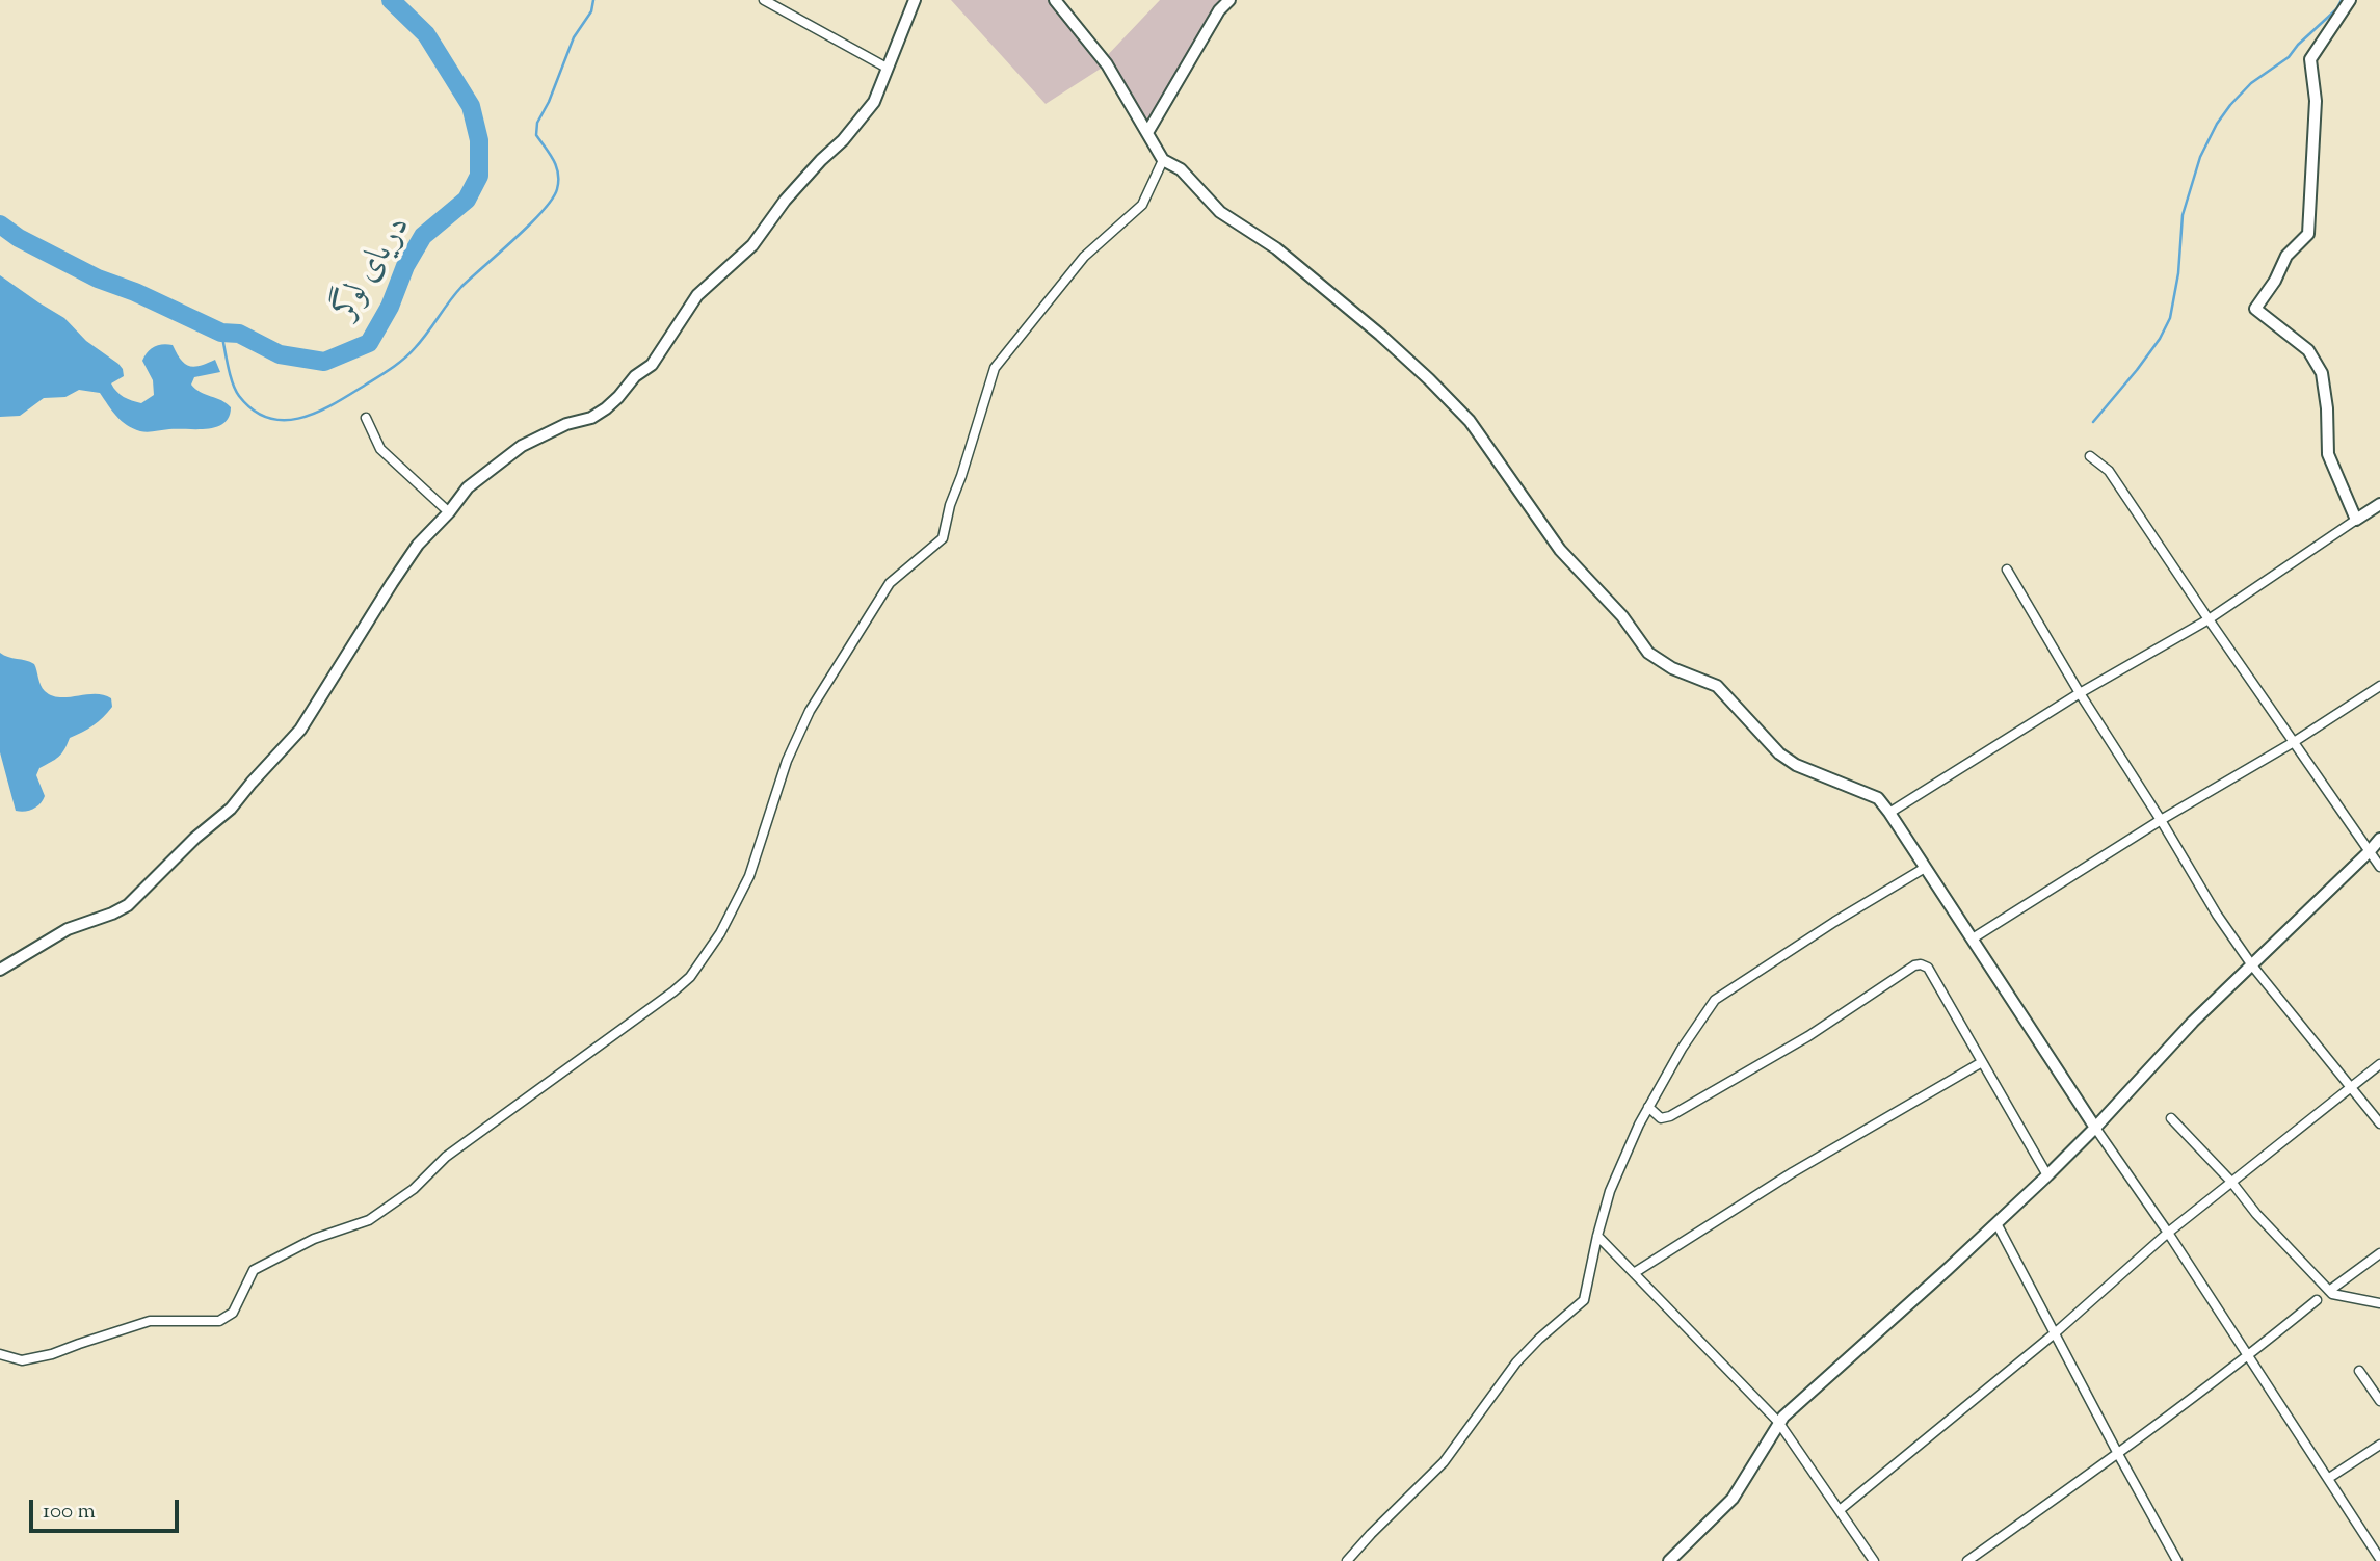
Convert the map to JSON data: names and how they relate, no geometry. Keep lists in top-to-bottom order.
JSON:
{
  "water": ["دریای لوگر"],
  "scale_bar": "100 m"
}
